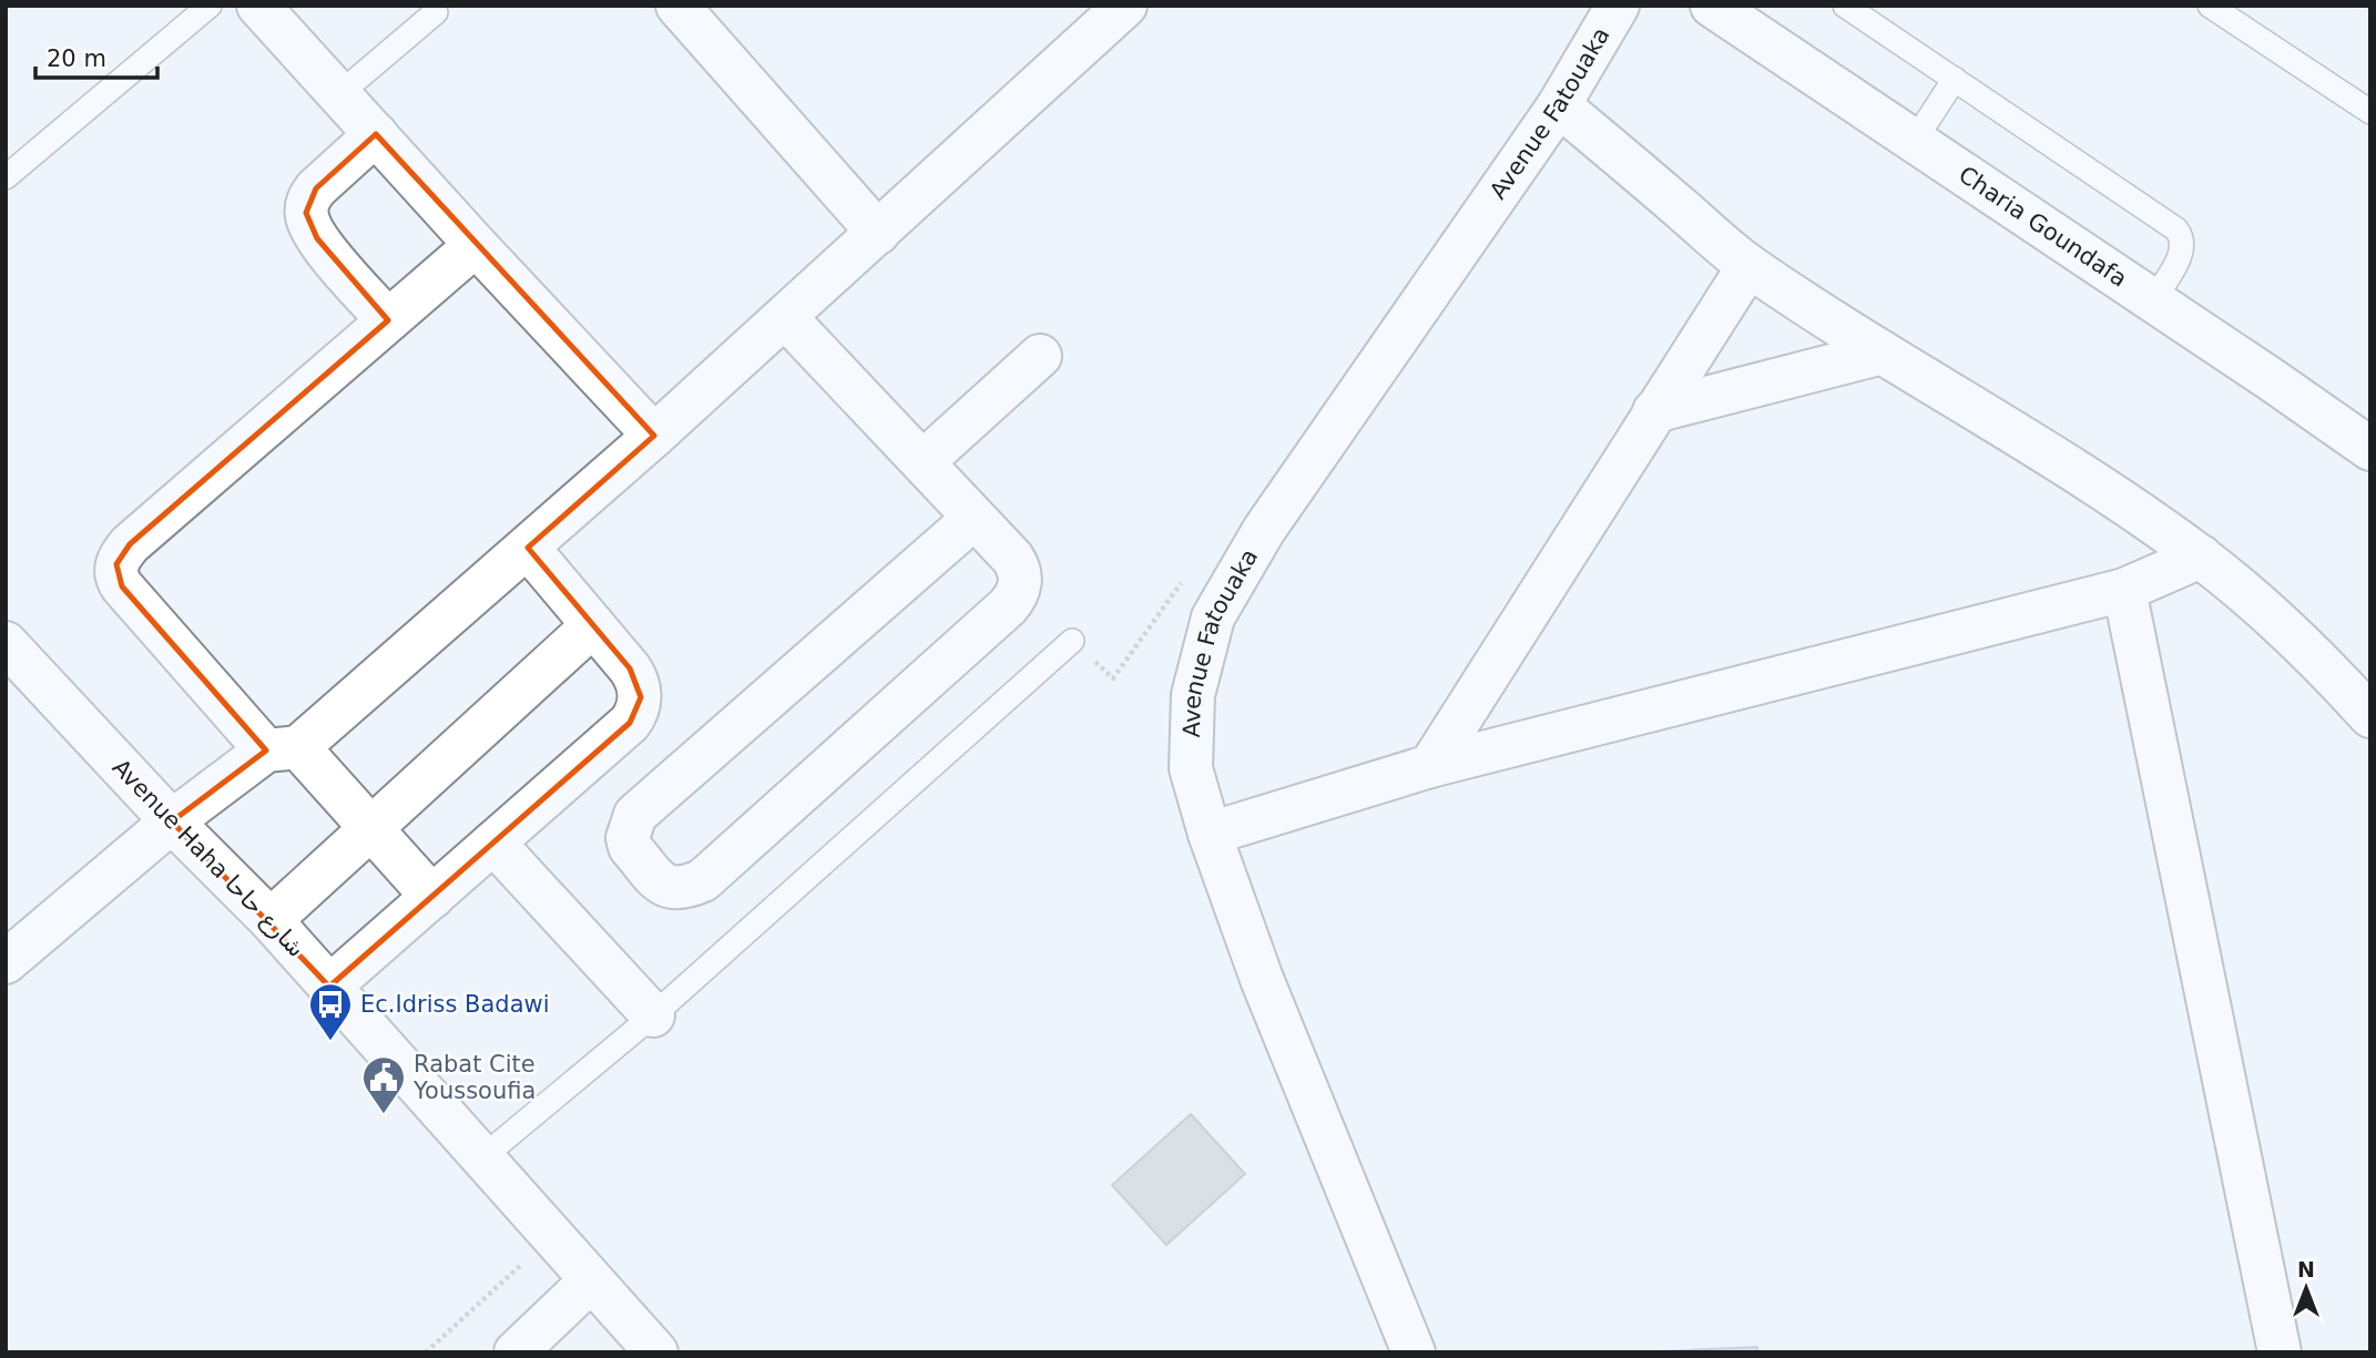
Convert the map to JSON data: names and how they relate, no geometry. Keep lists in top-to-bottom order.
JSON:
{
  "streets": {
    "street": ["Avenue Fatouaka", "Charia Goundafa", "Avenue Haha شارع حاحا"]
  },
  "places": {
    "bus stop": ["Ec.Idriss Badawi"],
    "public building": ["Rabat Cite Youssoufia"]
  },
  "scale_bar": "20 m",
  "north": "top"
}
